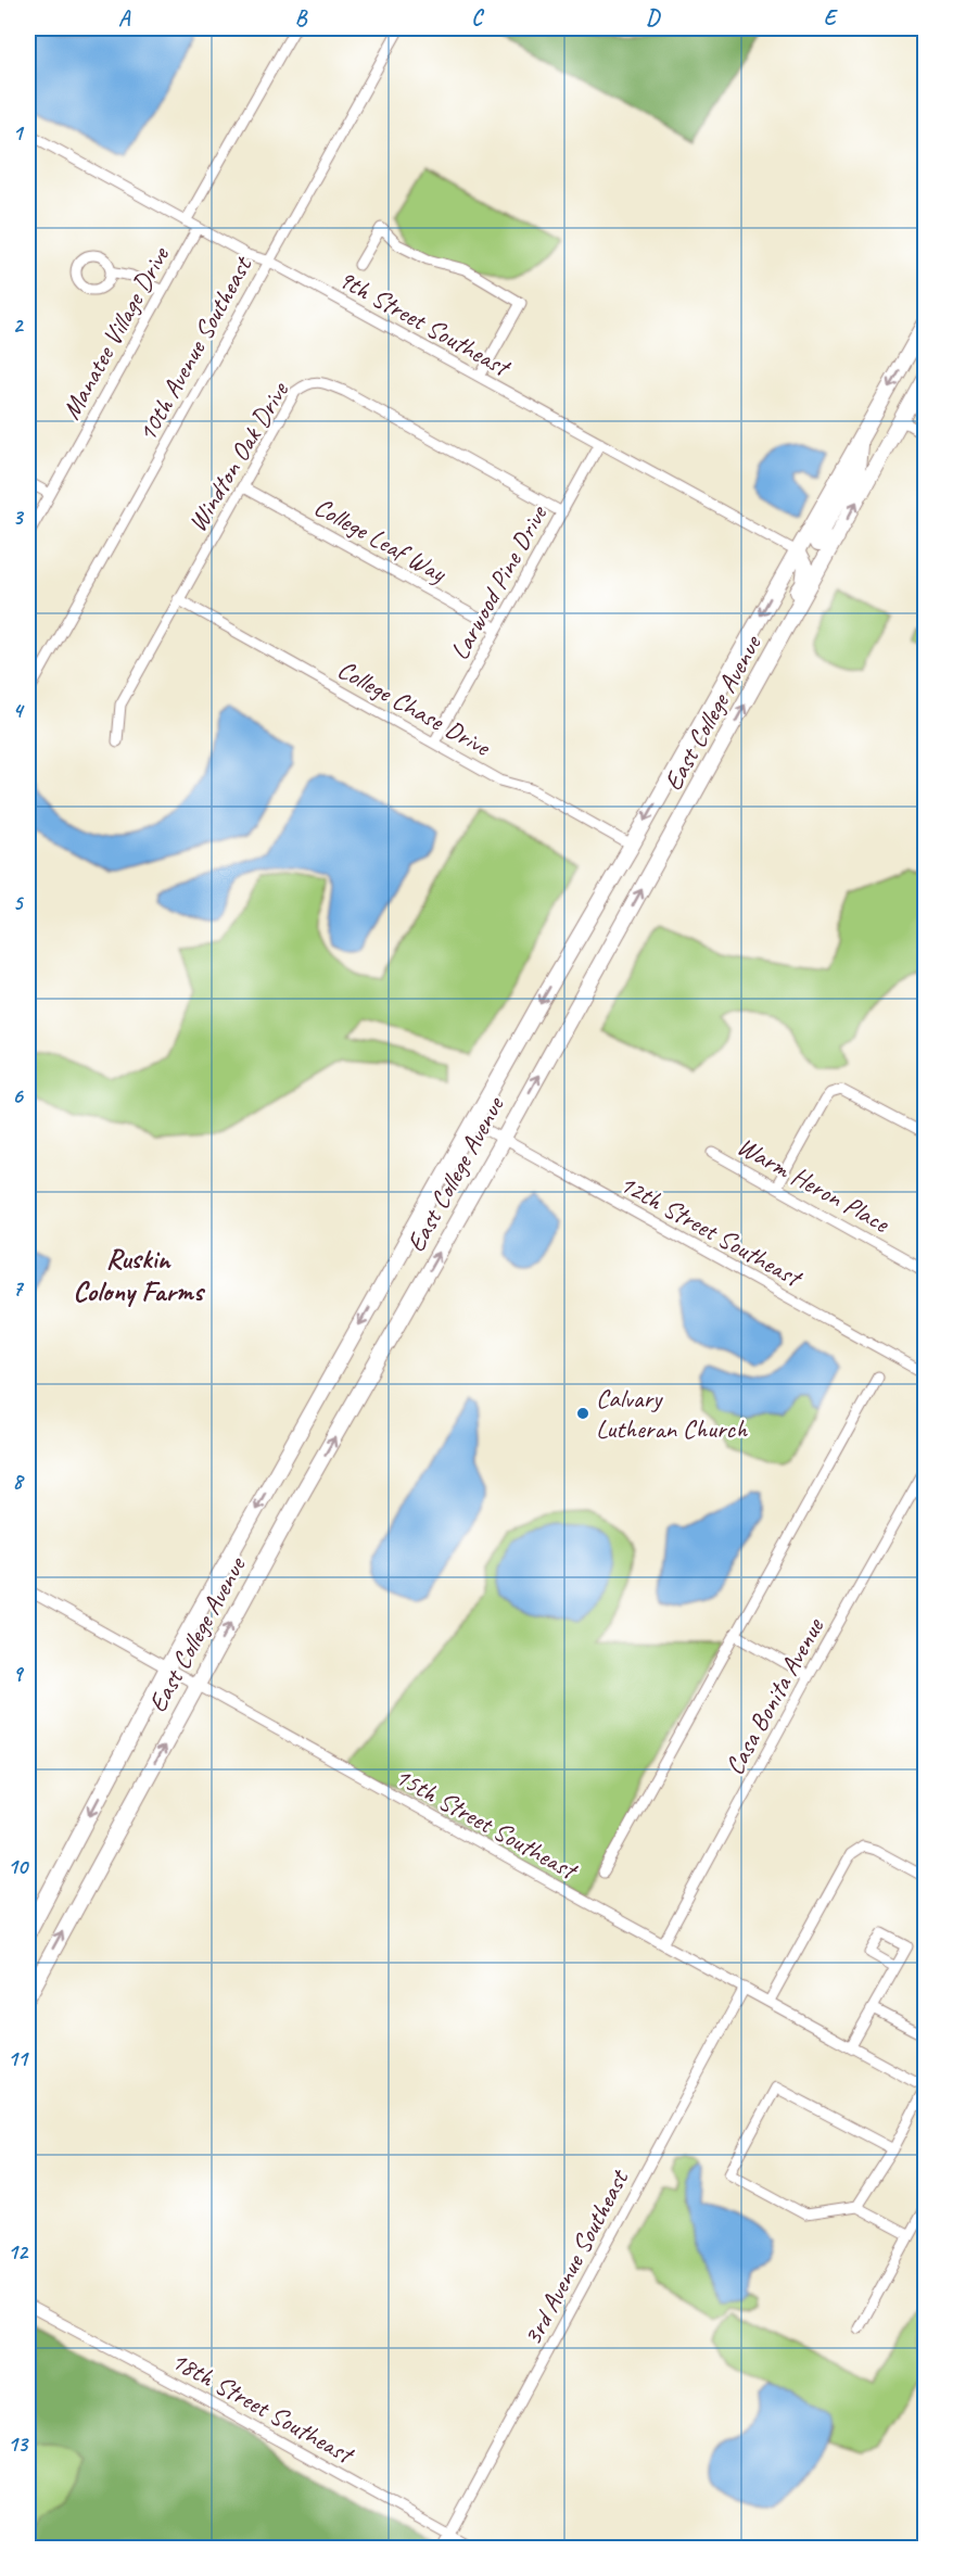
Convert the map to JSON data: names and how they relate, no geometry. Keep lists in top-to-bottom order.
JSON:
{
  "streets": {
    "main road": ["East College Avenue"],
    "street": [
      "9th Street Southeast",
      "Manatee Village Drive",
      "10th Avenue Southeast",
      "Windton Oak Drive",
      "College Leaf Way",
      "Larwood Pine Drive",
      "College Chase Drive",
      "Warm Heron Place",
      "12th Street Southeast",
      "Casa Bonita Avenue",
      "15th Street Southeast",
      "3rd Avenue Southeast",
      "18th Street Southeast"
    ]
  },
  "crossings": [
    ["9th Street Southeast", "Manatee Village Drive"],
    ["9th Street Southeast", "10th Avenue Southeast"],
    ["9th Street Southeast", "Larwood Pine Drive"],
    ["9th Street Southeast", "East College Avenue"],
    ["Windton Oak Drive", "College Leaf Way"],
    ["Windton Oak Drive", "Larwood Pine Drive"],
    ["Windton Oak Drive", "College Chase Drive"],
    ["College Leaf Way", "Larwood Pine Drive"],
    ["Larwood Pine Drive", "College Chase Drive"],
    ["College Chase Drive", "East College Avenue"],
    ["East College Avenue", "12th Street Southeast"],
    ["East College Avenue", "15th Street Southeast"],
    ["Casa Bonita Avenue", "15th Street Southeast"],
    ["15th Street Southeast", "3rd Avenue Southeast"],
    ["3rd Avenue Southeast", "18th Street Southeast"]
  ],
  "districts": ["Ruskin Colony Farms"],
  "places": ["Calvary Lutheran Church"],
  "grid": {
    "columns": [
      "A",
      "B",
      "C",
      "D",
      "E"
    ],
    "rows": [
      "1",
      "2",
      "3",
      "4",
      "5",
      "6",
      "7",
      "8",
      "9",
      "10",
      "11",
      "12",
      "13"
    ]
  }
}
